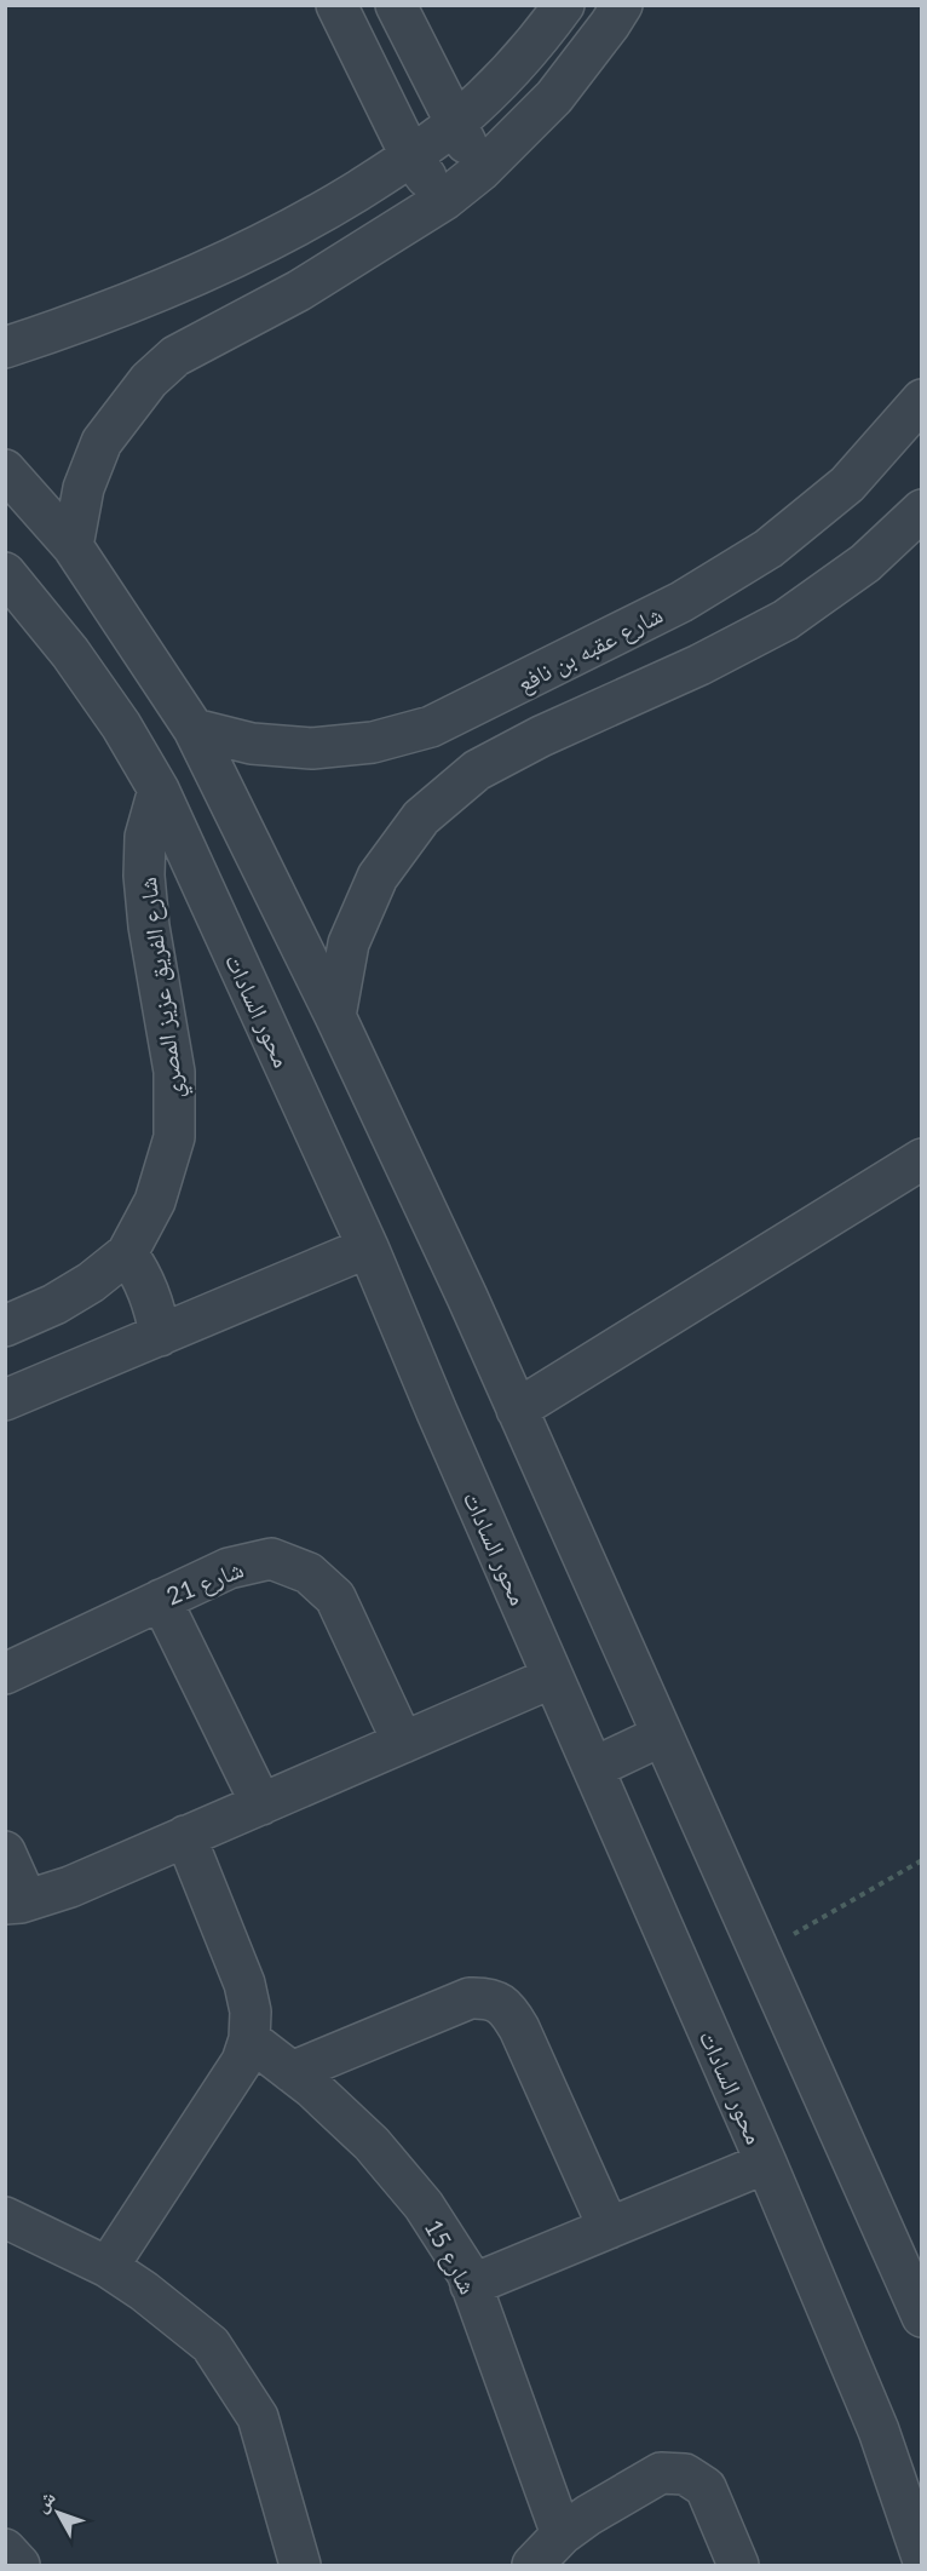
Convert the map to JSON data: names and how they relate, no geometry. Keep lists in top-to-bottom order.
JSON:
{
  "streets": {
    "street": [
      "شارع عقبه بن نافع",
      "شارع الفريق عزيز المصري",
      "محور السادات",
      "شارع 21",
      "شارع 15"
    ]
  },
  "crossings": [
    ["شارع الفريق عزيز المصري", "محور السادات"]
  ],
  "north": "top left"
}
